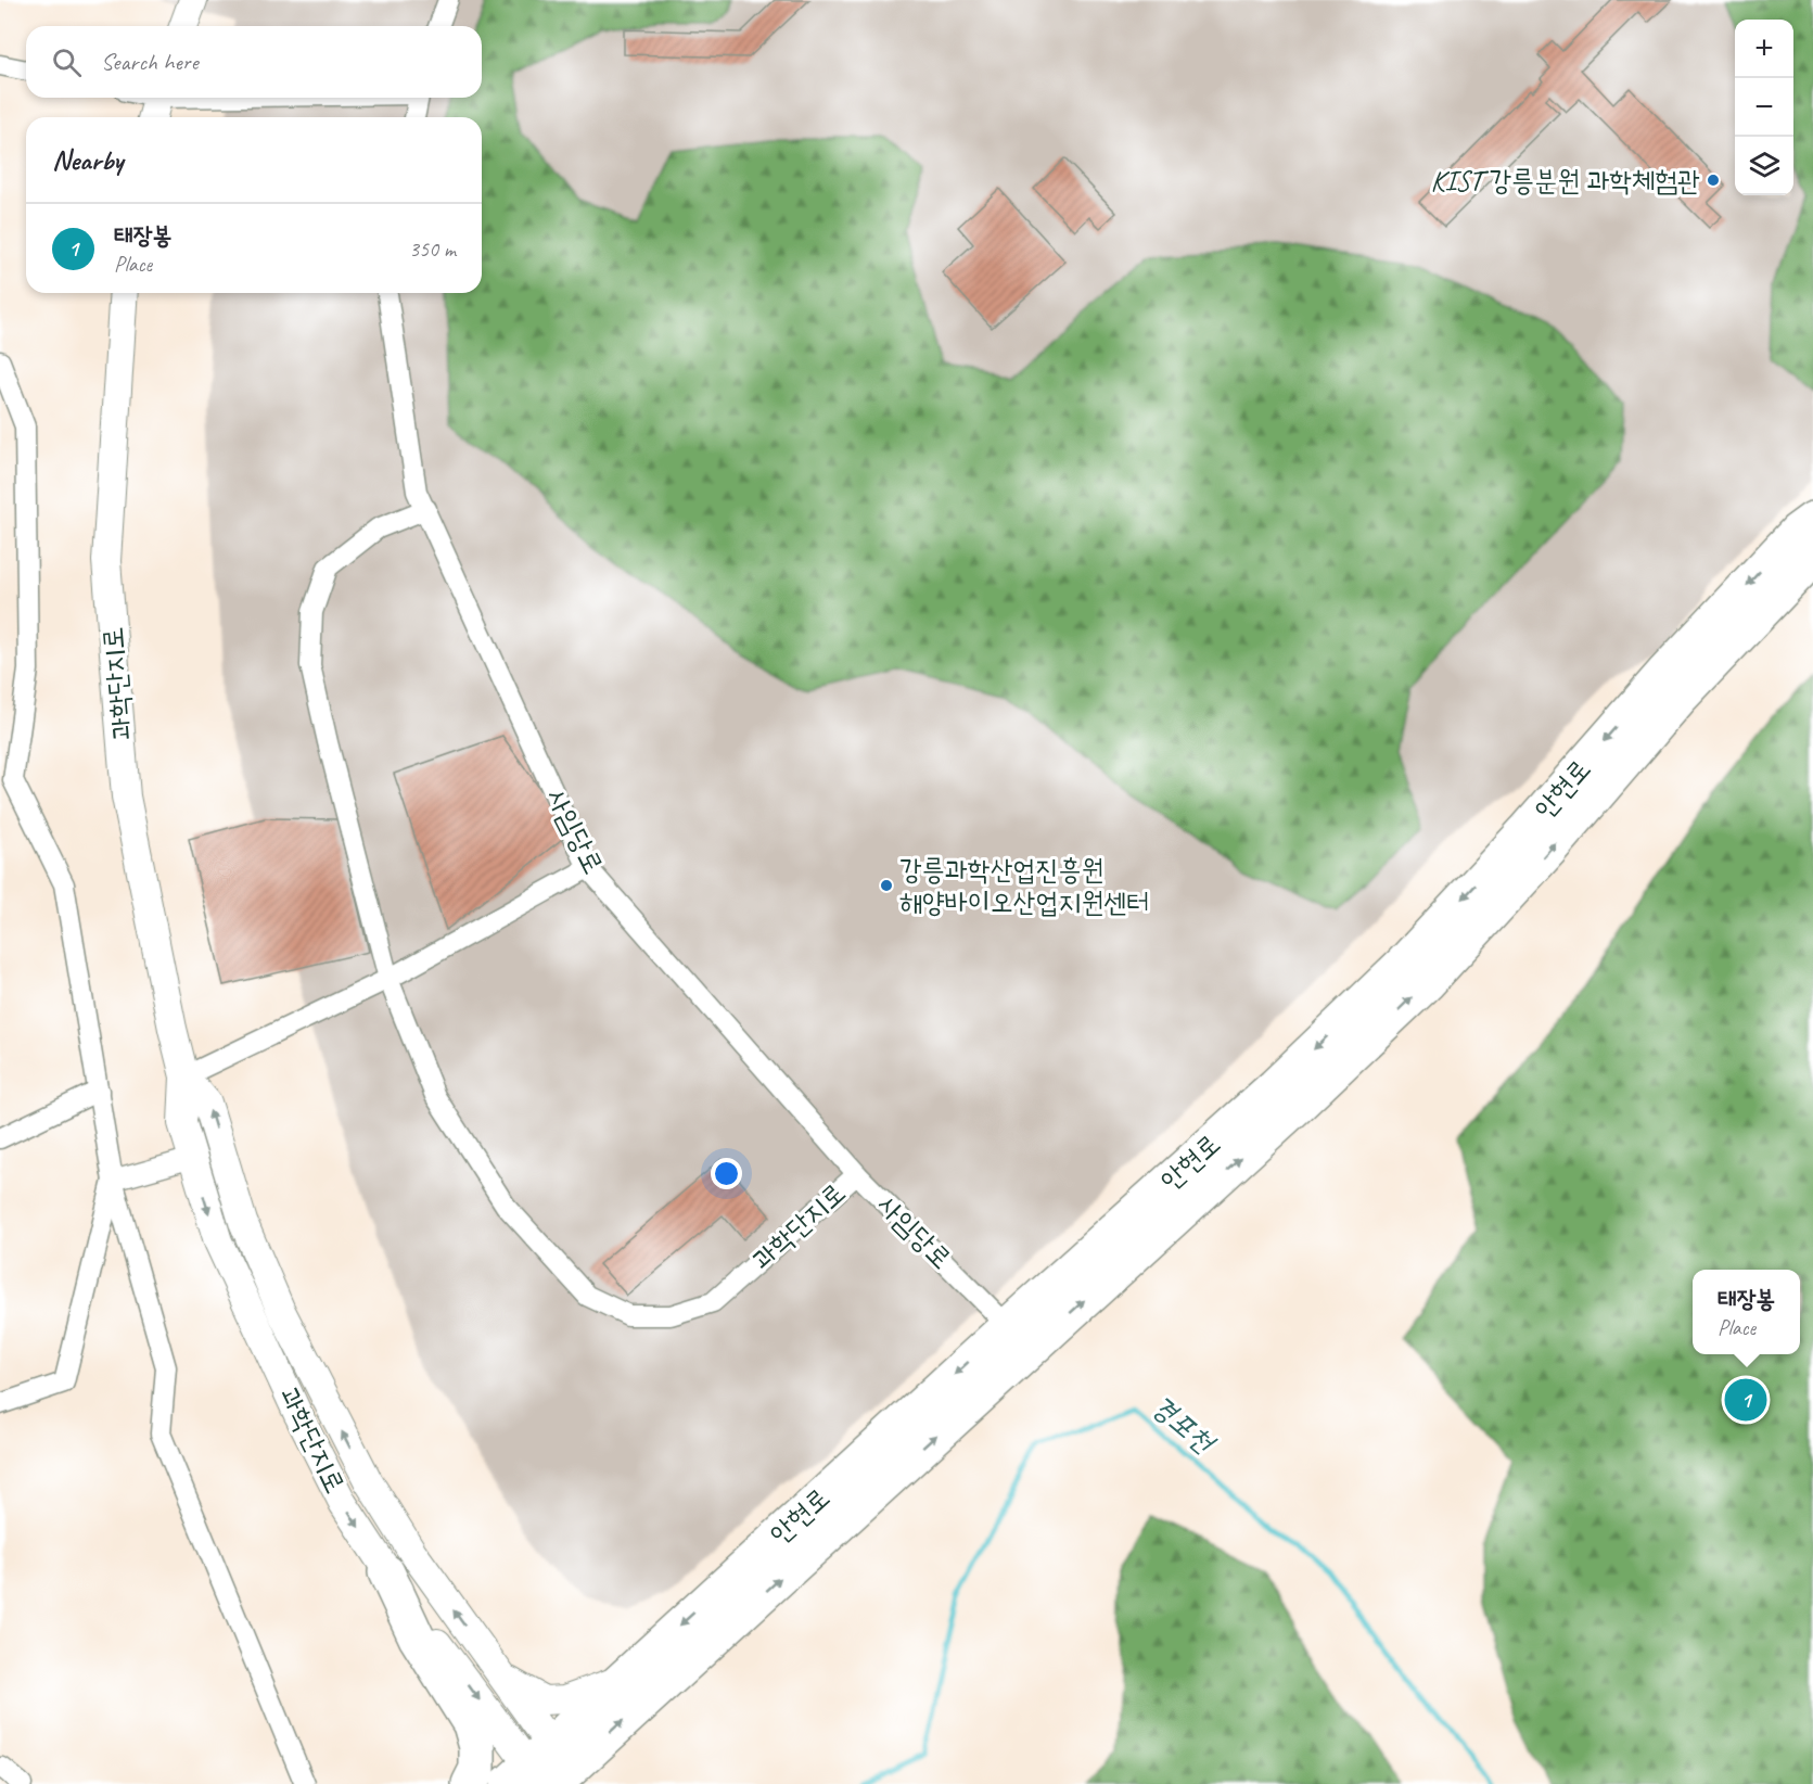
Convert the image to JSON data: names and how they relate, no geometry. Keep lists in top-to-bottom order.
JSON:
{
  "streets": {
    "highway": ["안현로"],
    "street": ["과학단지로", "사임당로"]
  },
  "crossings": [
    ["과학단지로", "안현로"],
    ["과학단지로", "사임당로"],
    ["안현로", "사임당로"]
  ],
  "water": ["경포천"],
  "places": ["KIST 강릉분원 과학체험관", "강릉과학산업진흥원 해양바이오산업지원센터"],
  "page": {
    "map_buttons": ["+", "−"],
    "search": "Search here",
    "heading": "Nearby",
    "list": [
      {
        "mark": "1",
        "name": "태장봉",
        "note": "Place",
        "value": "350 m"
      }
    ],
    "popup": ["태장봉", "Place"],
    "pins": "1"
  }
}
